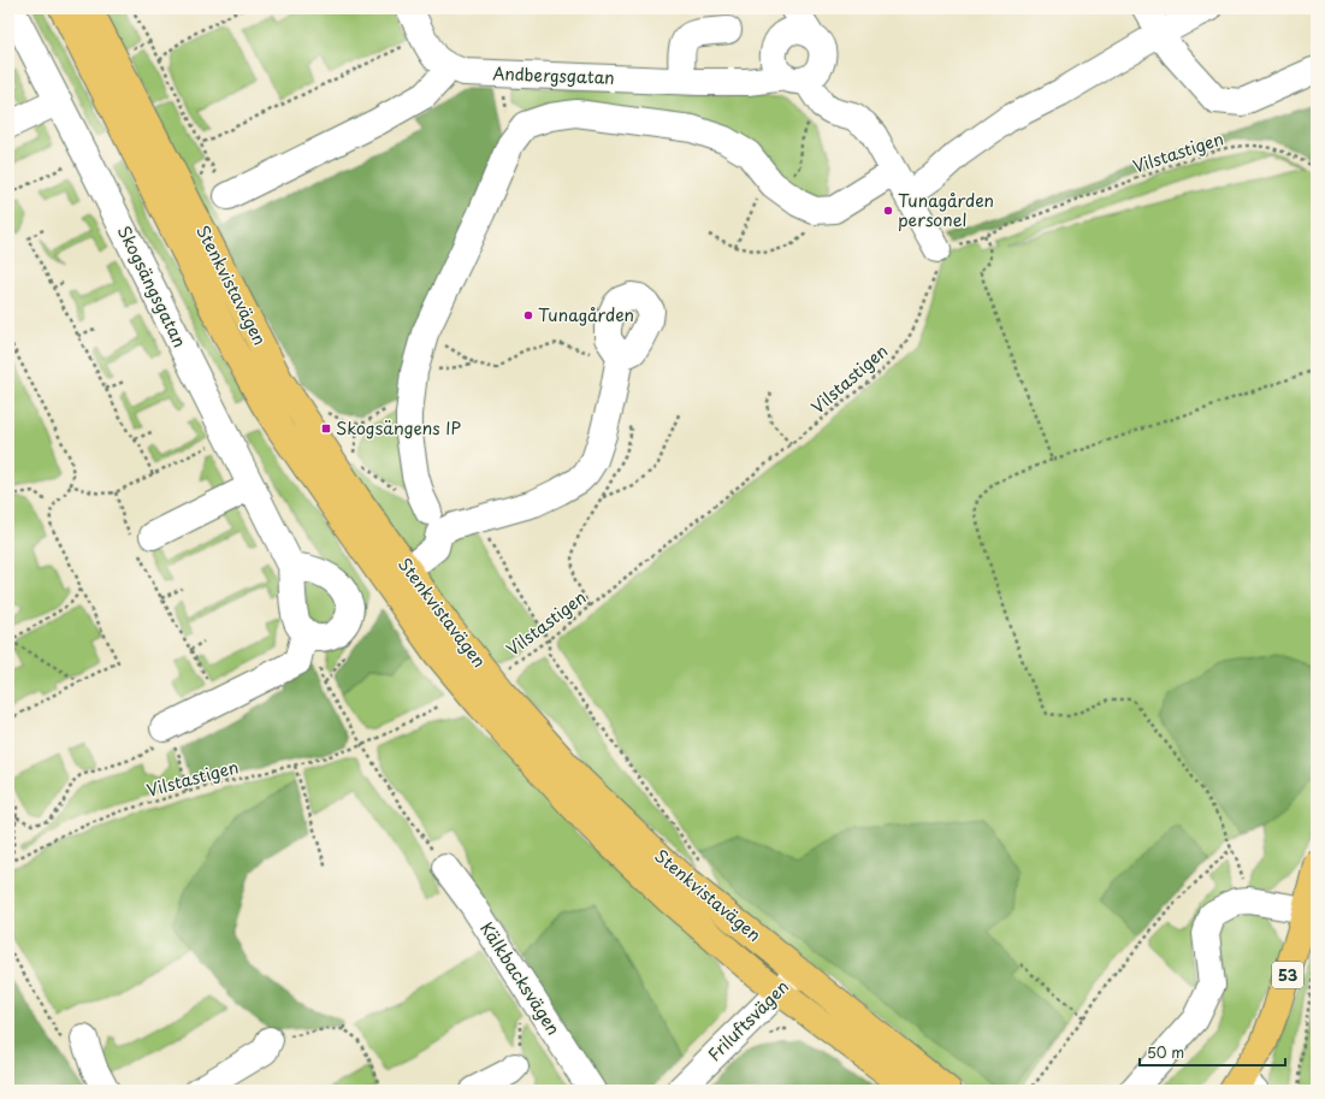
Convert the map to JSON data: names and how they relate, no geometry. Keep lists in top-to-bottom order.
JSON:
{
  "streets": {
    "main road": ["Stenkvistavägen", "53"],
    "street": [
      "Andbergsgatan",
      "Skogsängsgatan",
      "Kälkbacksvägen",
      "Friluftsvägen"
    ],
    "path": ["Vilstastigen"]
  },
  "crossings": [
    ["Stenkvistavägen", "Friluftsvägen"]
  ],
  "places": {
    "other": ["Tunagården personel", "Tunagården"],
    "transit": ["Skogsängens IP"]
  },
  "scale_bar": "50 m"
}
